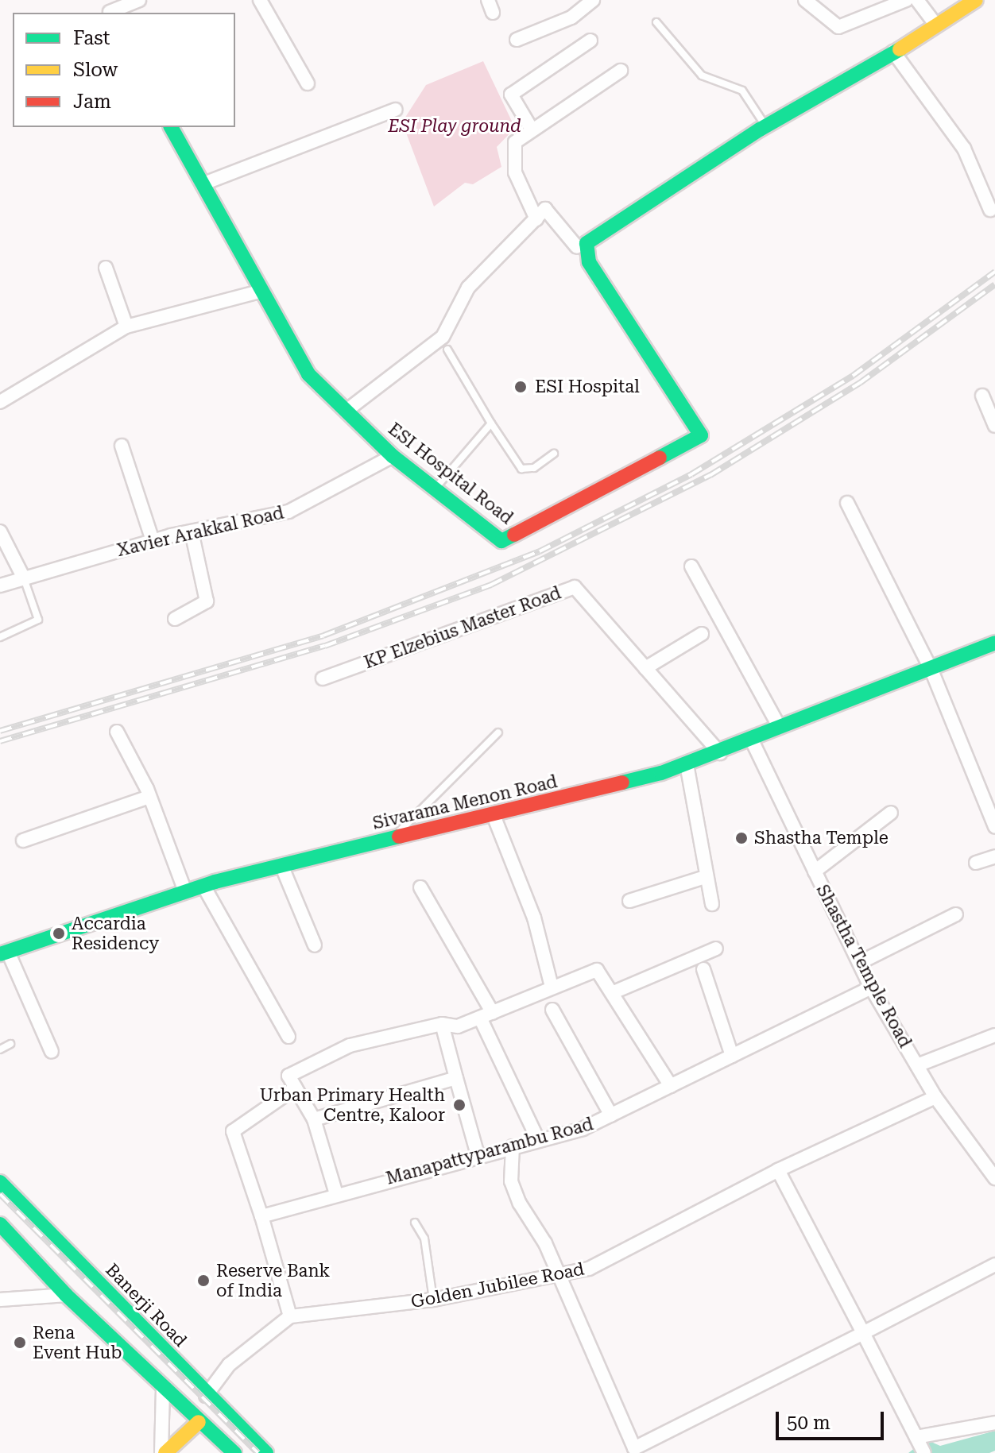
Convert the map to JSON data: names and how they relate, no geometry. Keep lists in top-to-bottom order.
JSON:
{
  "streets": {
    "street": [
      "ESI Hospital Road",
      "Xavier Arakkal Road",
      "KP Elzebius Master Road",
      "Sivarama Menon Road",
      "Shastha Temple Road",
      "Manapattyparambu Road",
      "Golden Jubilee Road",
      "Banerji Road"
    ]
  },
  "crossings": [
    ["ESI Hospital Road", "Xavier Arakkal Road"],
    ["KP Elzebius Master Road", "Sivarama Menon Road"],
    ["Sivarama Menon Road", "Shastha Temple Road"],
    ["Shastha Temple Road", "Manapattyparambu Road"],
    ["Shastha Temple Road", "Golden Jubilee Road"]
  ],
  "parks": ["ESI Play ground"],
  "places": [
    "ESI Hospital",
    "Shastha Temple",
    "Accardia Residency",
    "Urban Primary Health Centre, Kaloor",
    "Reserve Bank of India",
    "Rena Event Hub"
  ],
  "legend": ["Fast", "Slow", "Jam"],
  "scale_bar": "50 m"
}
